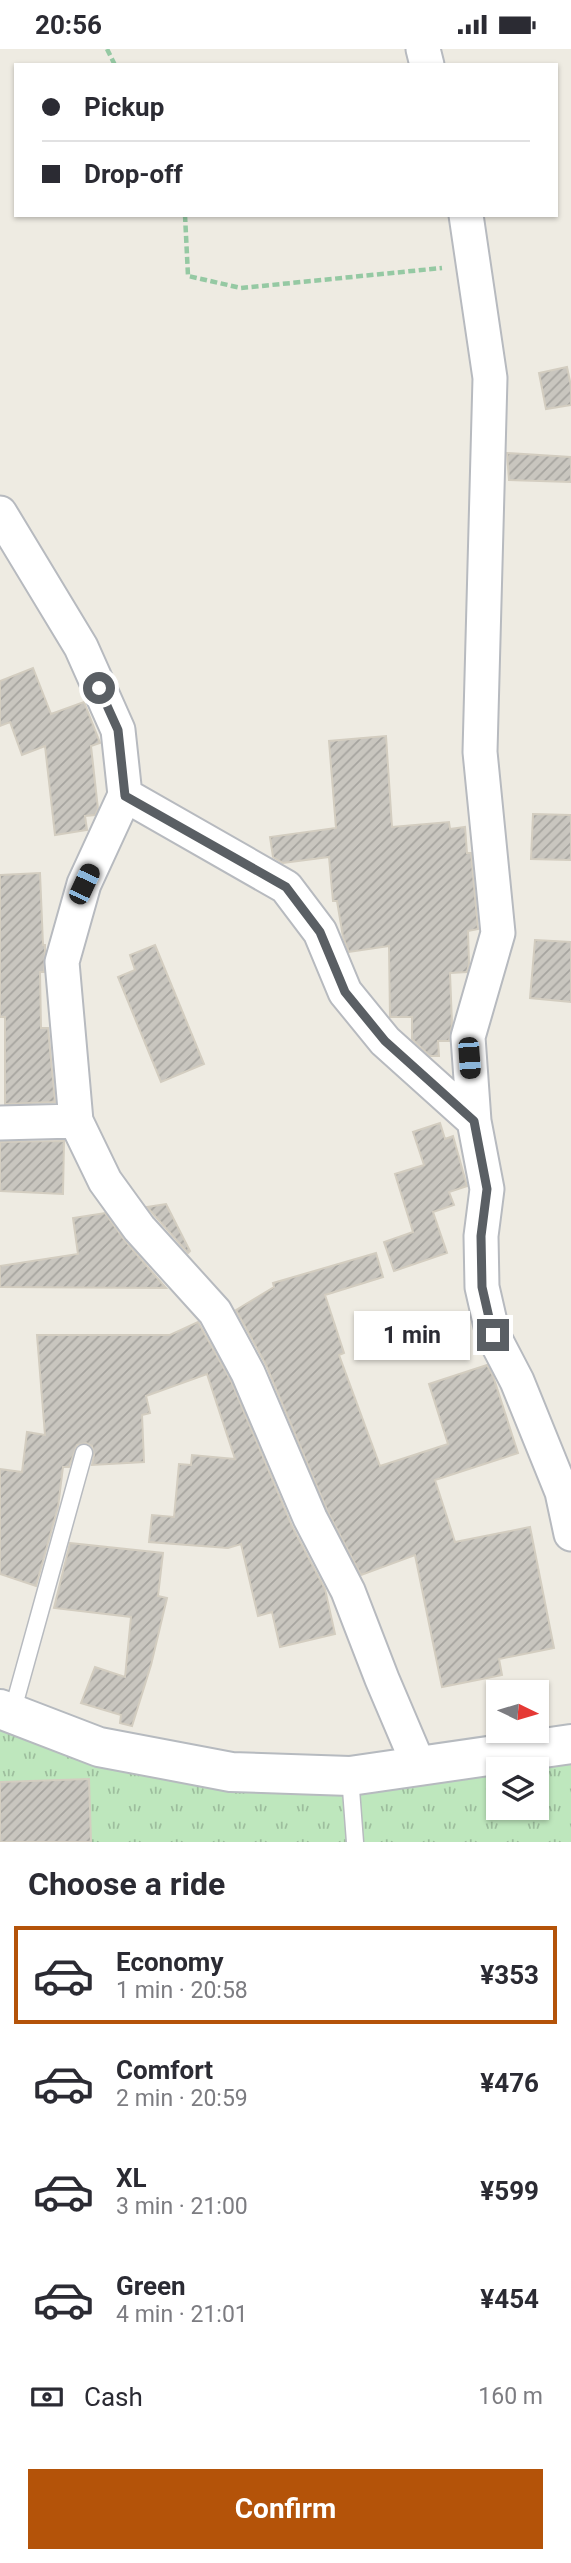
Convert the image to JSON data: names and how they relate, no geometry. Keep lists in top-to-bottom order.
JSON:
{
  "north": "right",
  "page": {
    "status": "20:56",
    "banner": ["Pickup", "Drop-off"],
    "bubble": "1 min",
    "heading": "Choose a ride",
    "list": [
      {
        "name": "Economy",
        "note": "1 min · 20:58",
        "value": "¥353"
      },
      {
        "name": "Comfort",
        "note": "2 min · 20:59",
        "value": "¥476"
      },
      {
        "name": "XL",
        "note": "3 min · 21:00",
        "value": "¥599"
      },
      {
        "name": "Green",
        "note": "4 min · 21:01",
        "value": "¥454"
      }
    ],
    "pay": ["Cash", "160 m"],
    "buttons": "Confirm"
  }
}
